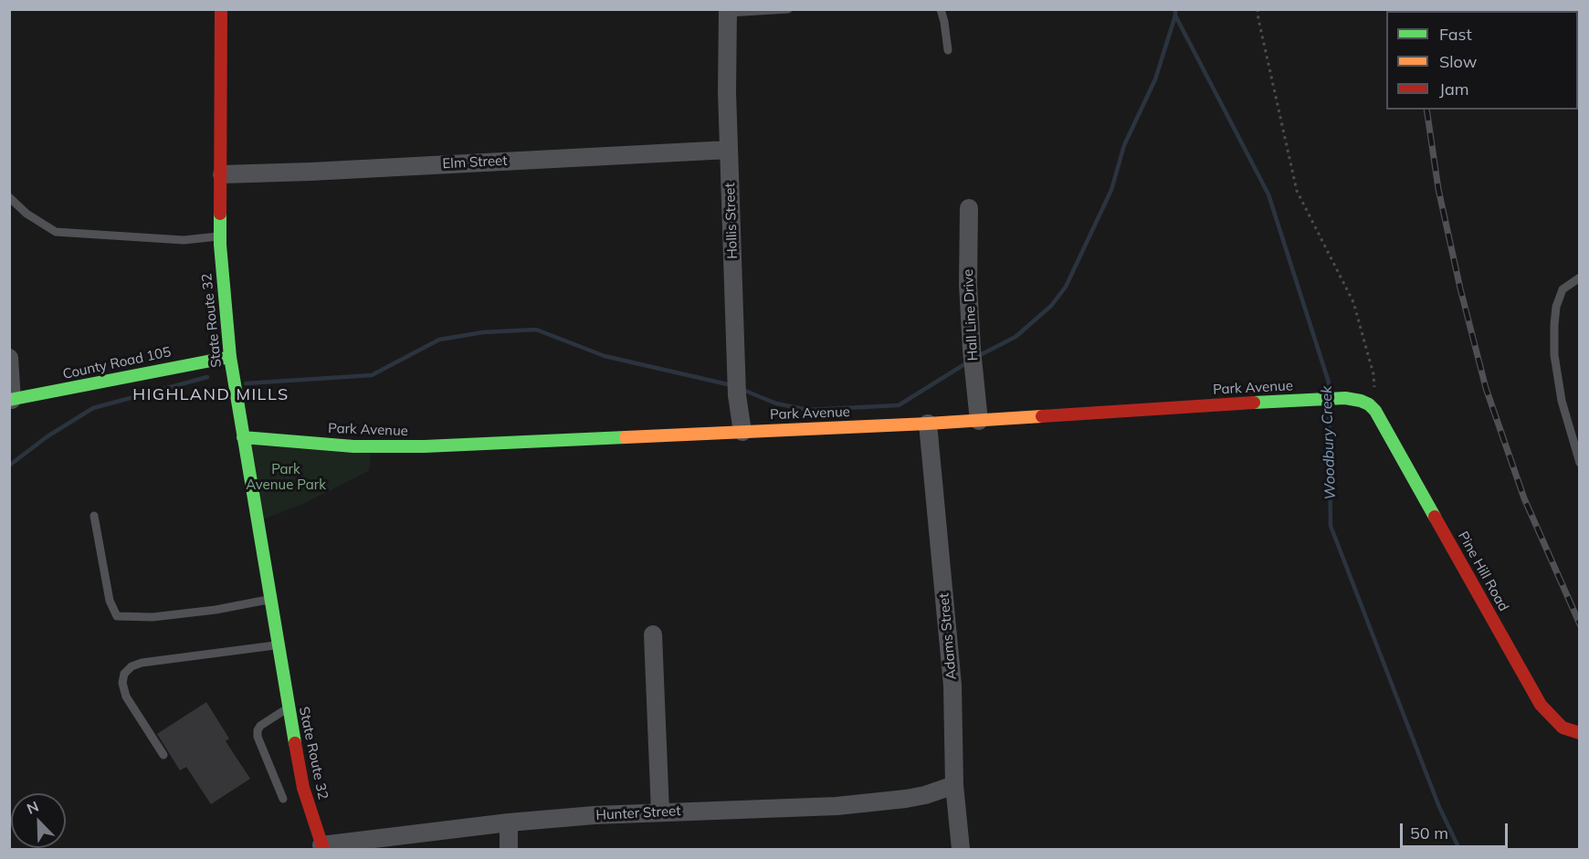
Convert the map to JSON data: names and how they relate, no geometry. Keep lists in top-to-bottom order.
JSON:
{
  "streets": {
    "street": [
      "Elm Street",
      "Hollis Street",
      "Hall Line Drive",
      "State Route 32",
      "County Road 105",
      "Park Avenue",
      "Pine Hill Road",
      "Adams Street",
      "Hunter Street"
    ]
  },
  "crossings": [
    ["Elm Street", "Hollis Street"],
    ["Elm Street", "State Route 32"],
    ["Hollis Street", "Park Avenue"],
    ["Hall Line Drive", "Park Avenue"],
    ["State Route 32", "County Road 105"],
    ["State Route 32", "Park Avenue"],
    ["State Route 32", "Hunter Street"],
    ["Park Avenue", "Pine Hill Road"],
    ["Park Avenue", "Adams Street"],
    ["Adams Street", "Hunter Street"]
  ],
  "districts": ["HIGHLAND MILLS"],
  "water": ["Woodbury Creek"],
  "parks": ["Park Avenue Park"],
  "legend": ["Fast", "Slow", "Jam"],
  "scale_bar": "50 m",
  "north": "top left"
}
